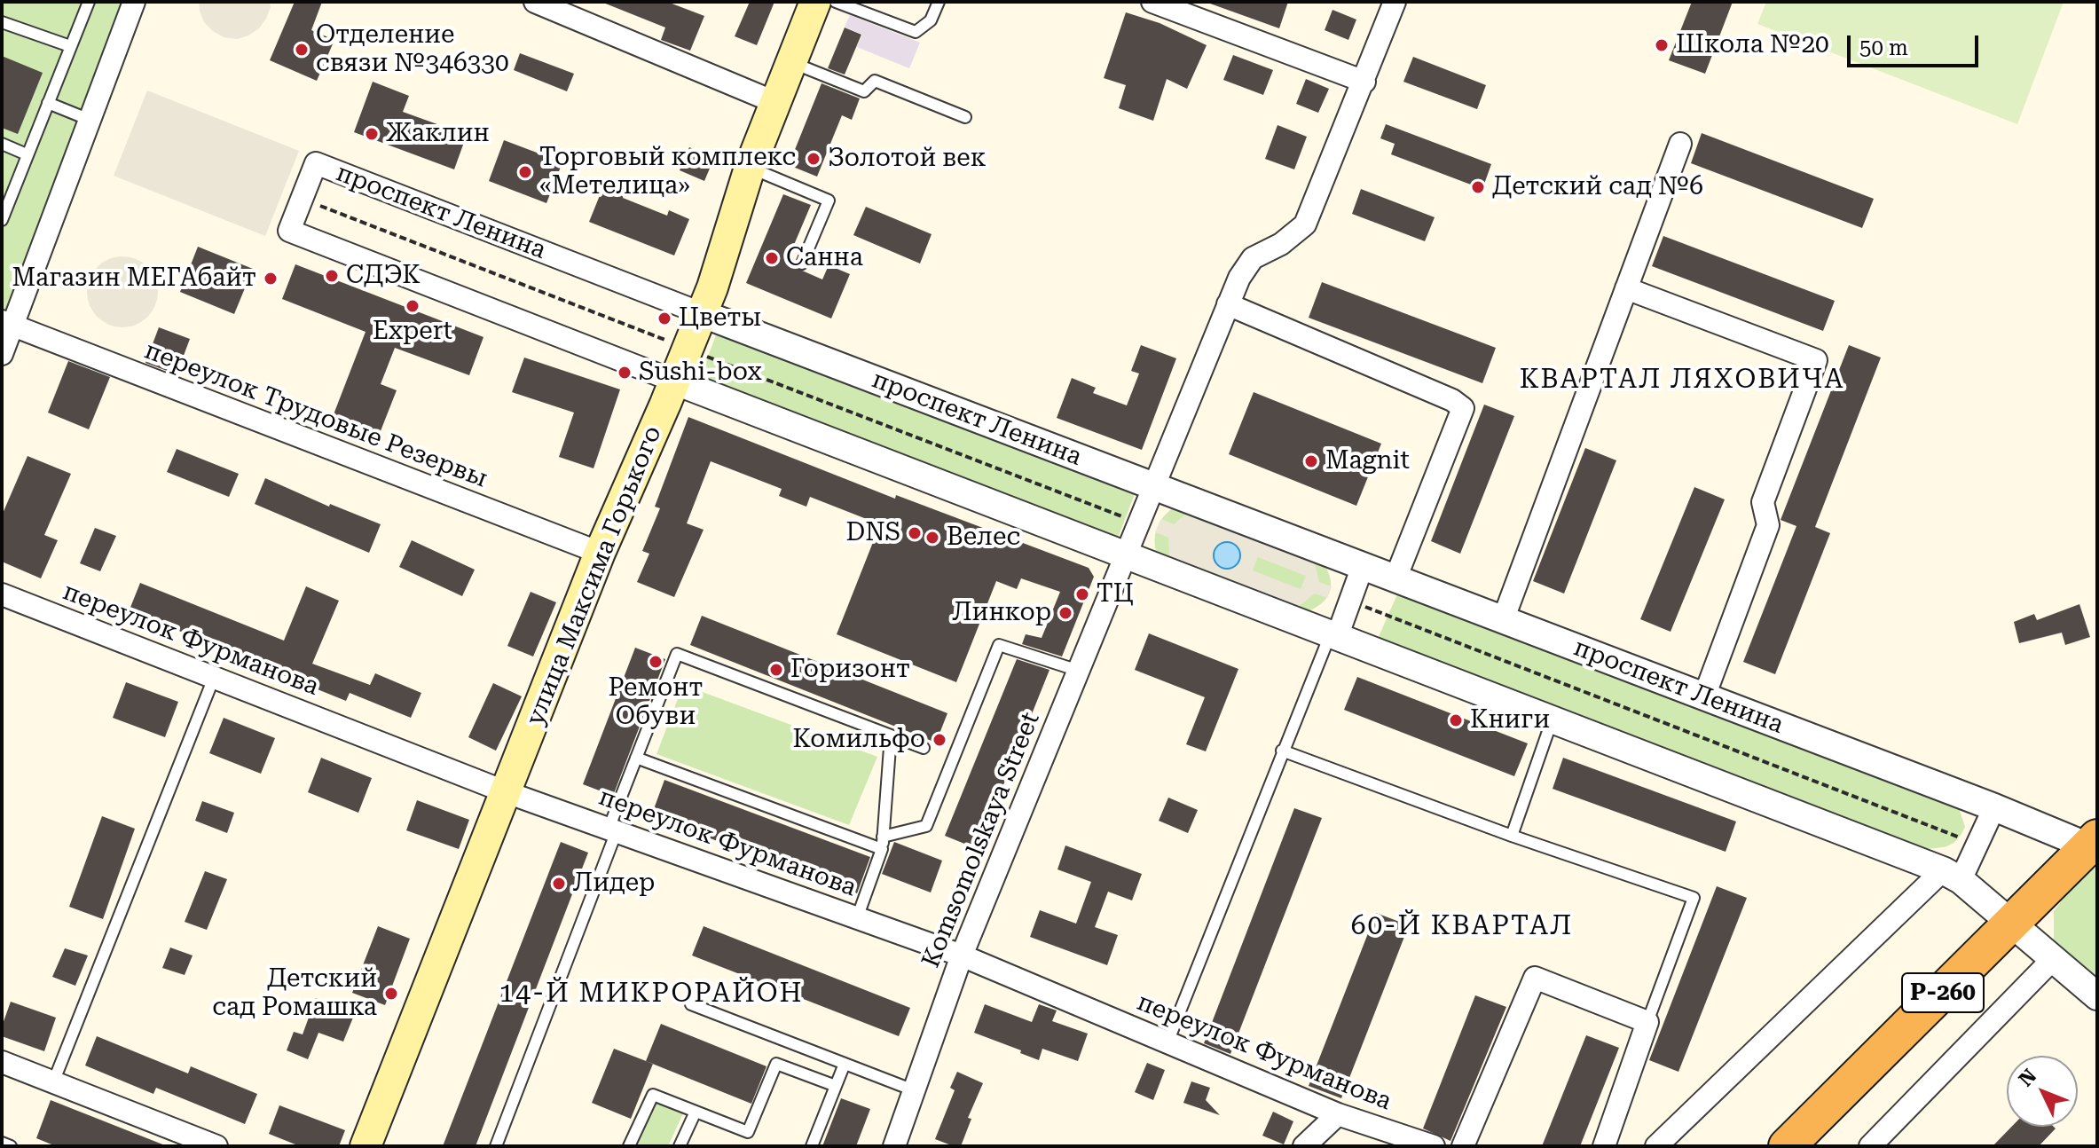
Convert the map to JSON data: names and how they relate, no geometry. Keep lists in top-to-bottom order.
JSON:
{
  "streets": {
    "highway": ["Р-260"],
    "main road": ["улица Максима Горького"],
    "street": [
      "проспект Ленина",
      "переулок Трудовые Резервы",
      "переулок Фурманова",
      "Komsomolskaya Street"
    ]
  },
  "crossings": [
    ["проспект Ленина", "улица Максима Горького"],
    ["проспект Ленина", "Komsomolskaya Street"],
    ["проспект Ленина", "Р-260"],
    ["переулок Трудовые Резервы", "улица Максима Горького"],
    ["улица Максима Горького", "переулок Фурманова"],
    ["переулок Фурманова", "Komsomolskaya Street"]
  ],
  "districts": ["КВАРТАЛ ЛЯХОВИЧА", "60-Й КВАРТАЛ", "14-Й МИКРОРАЙОН"],
  "places": [
    "Школа №20",
    "Отделение связи №346330",
    "Жаклин",
    "Золотой век",
    "Торговый комплекс «Метелица»",
    "Детский сад №6",
    "Санна",
    "СДЭК",
    "Магазин МЕГАбайт",
    "Expert",
    "Цветы",
    "Sushi-box",
    "Magnit",
    "DNS",
    "Велес",
    "ТЦ",
    "Линкор",
    "Ремонт Обуви",
    "Горизонт",
    "Книги",
    "Комильфо",
    "Лидер",
    "Детский сад Ромашка"
  ],
  "scale_bar": "50 m",
  "north": "top left"
}
